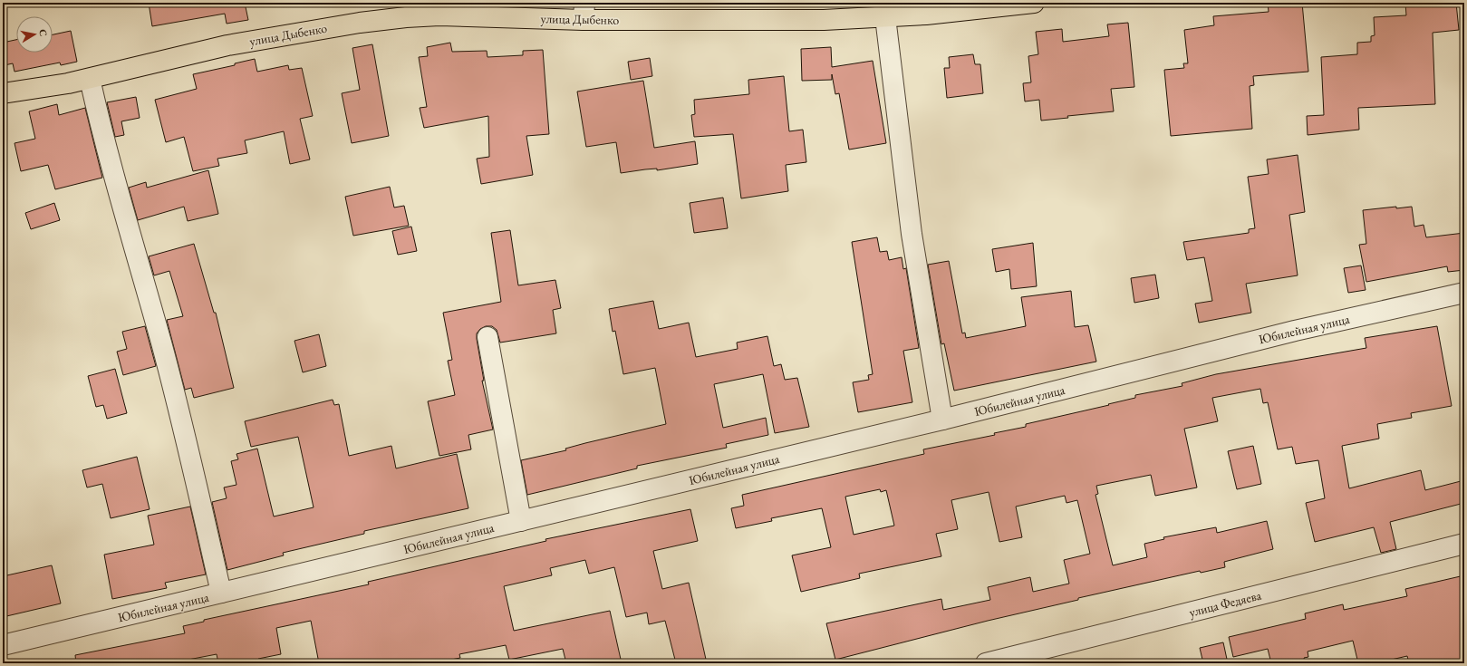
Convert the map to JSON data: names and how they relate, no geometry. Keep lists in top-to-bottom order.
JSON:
{
  "streets": {
    "main road": ["улица Дыбенко"],
    "street": ["Юбилейная улица", "улица Федяева"]
  },
  "north": "right"
}
